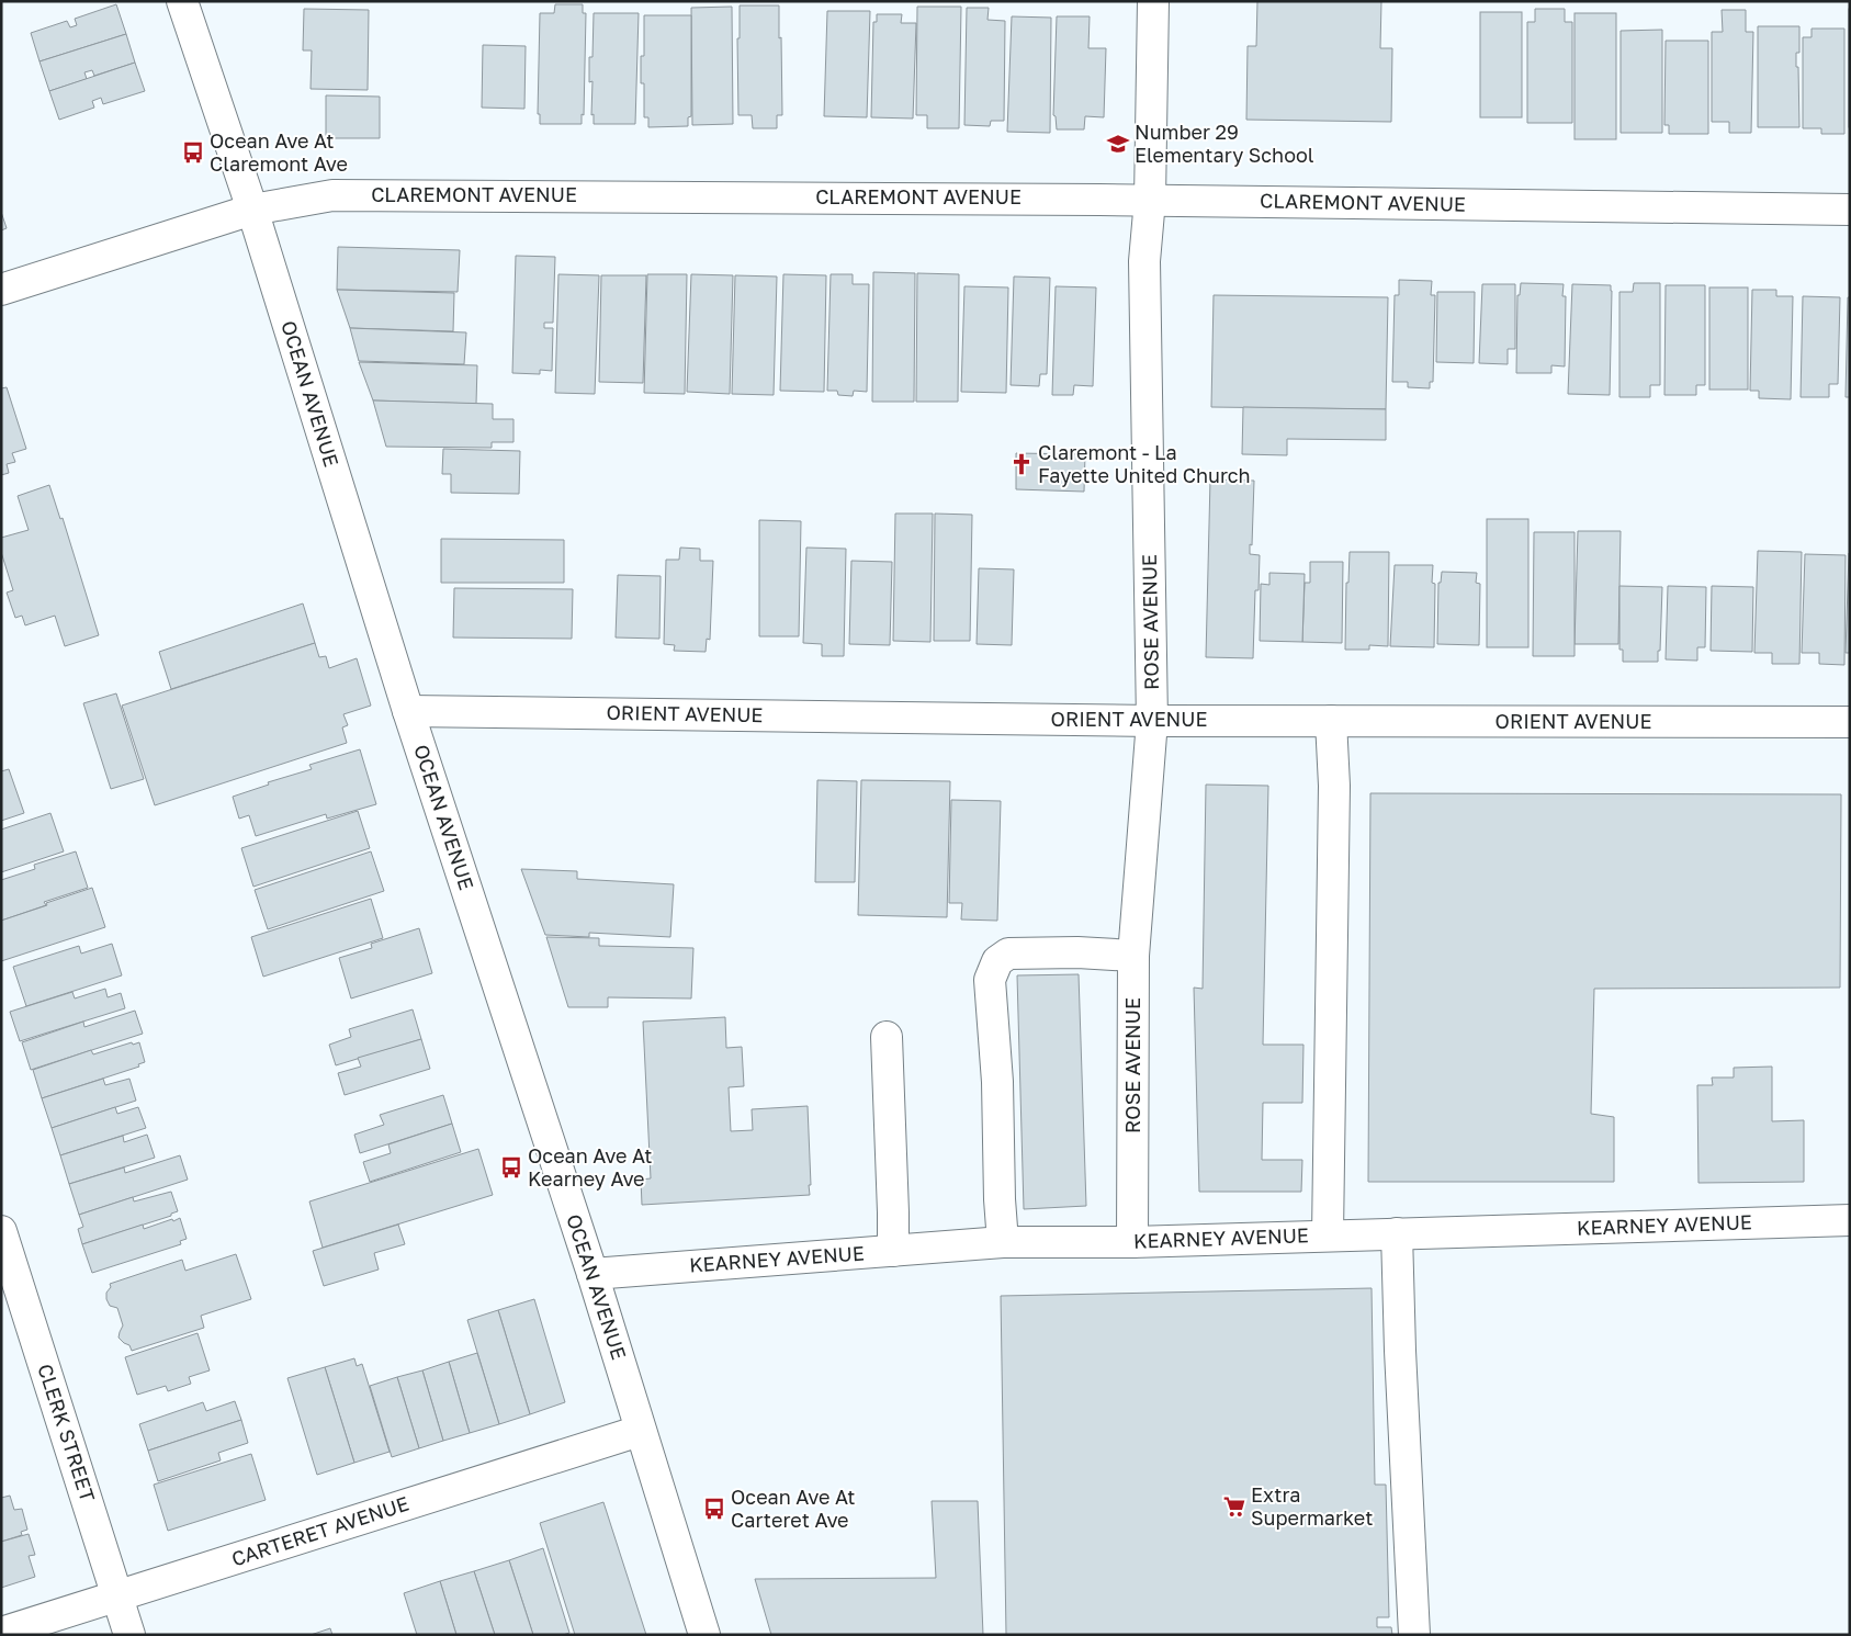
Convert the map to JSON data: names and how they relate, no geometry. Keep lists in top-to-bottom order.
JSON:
{
  "streets": {
    "street": [
      "CLAREMONT AVENUE",
      "OCEAN AVENUE",
      "ROSE AVENUE",
      "ORIENT AVENUE",
      "KEARNEY AVENUE",
      "CLERK STREET",
      "CARTERET AVENUE"
    ]
  },
  "crossings": [
    ["CLAREMONT AVENUE", "OCEAN AVENUE"],
    ["CLAREMONT AVENUE", "ROSE AVENUE"],
    ["OCEAN AVENUE", "ORIENT AVENUE"],
    ["OCEAN AVENUE", "KEARNEY AVENUE"],
    ["OCEAN AVENUE", "CARTERET AVENUE"],
    ["ROSE AVENUE", "ORIENT AVENUE"],
    ["ROSE AVENUE", "KEARNEY AVENUE"],
    ["CLERK STREET", "CARTERET AVENUE"]
  ],
  "places": {
    "school or university": ["Number 29 Elementary School"],
    "bus stop": ["Ocean Ave At Claremont Ave", "Ocean Ave At Kearney Ave", "Ocean Ave At Carteret Ave"],
    "church": ["Claremont - La Fayette United Church"],
    "supermarket": ["Extra Supermarket"]
  }
}
